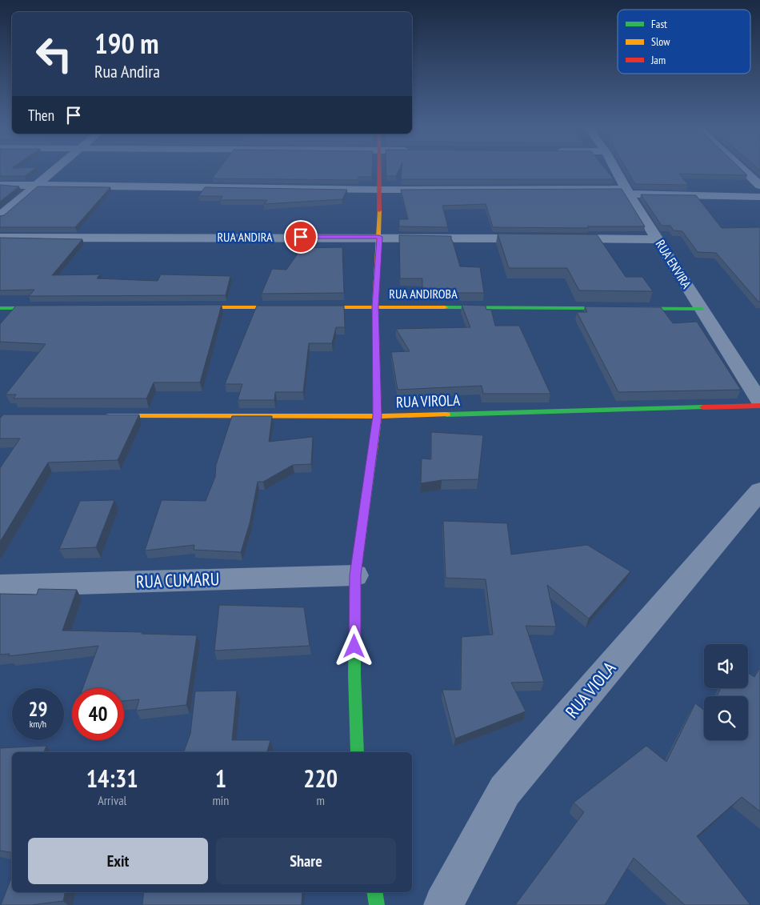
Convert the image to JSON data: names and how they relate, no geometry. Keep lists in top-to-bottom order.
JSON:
{
  "streets": {
    "street": [
      "RUA ANDIRA",
      "RUA ENVIRA",
      "RUA ANDIROBA",
      "RUA VIROLA",
      "RUA CUMARU",
      "RUA VIOLA"
    ]
  },
  "crossings": [
    ["RUA ENVIRA", "RUA ANDIROBA"]
  ],
  "legend": ["Fast", "Slow", "Jam"],
  "page": {
    "turn": ["190 m", "Rua Andira"],
    "then": "Then",
    "speed": "29 km/h",
    "limit": "40",
    "eta": [
      "14:31",
      "Arrival",
      "1",
      "min",
      "220",
      "m"
    ],
    "buttons": ["Exit", "Share"]
  }
}
